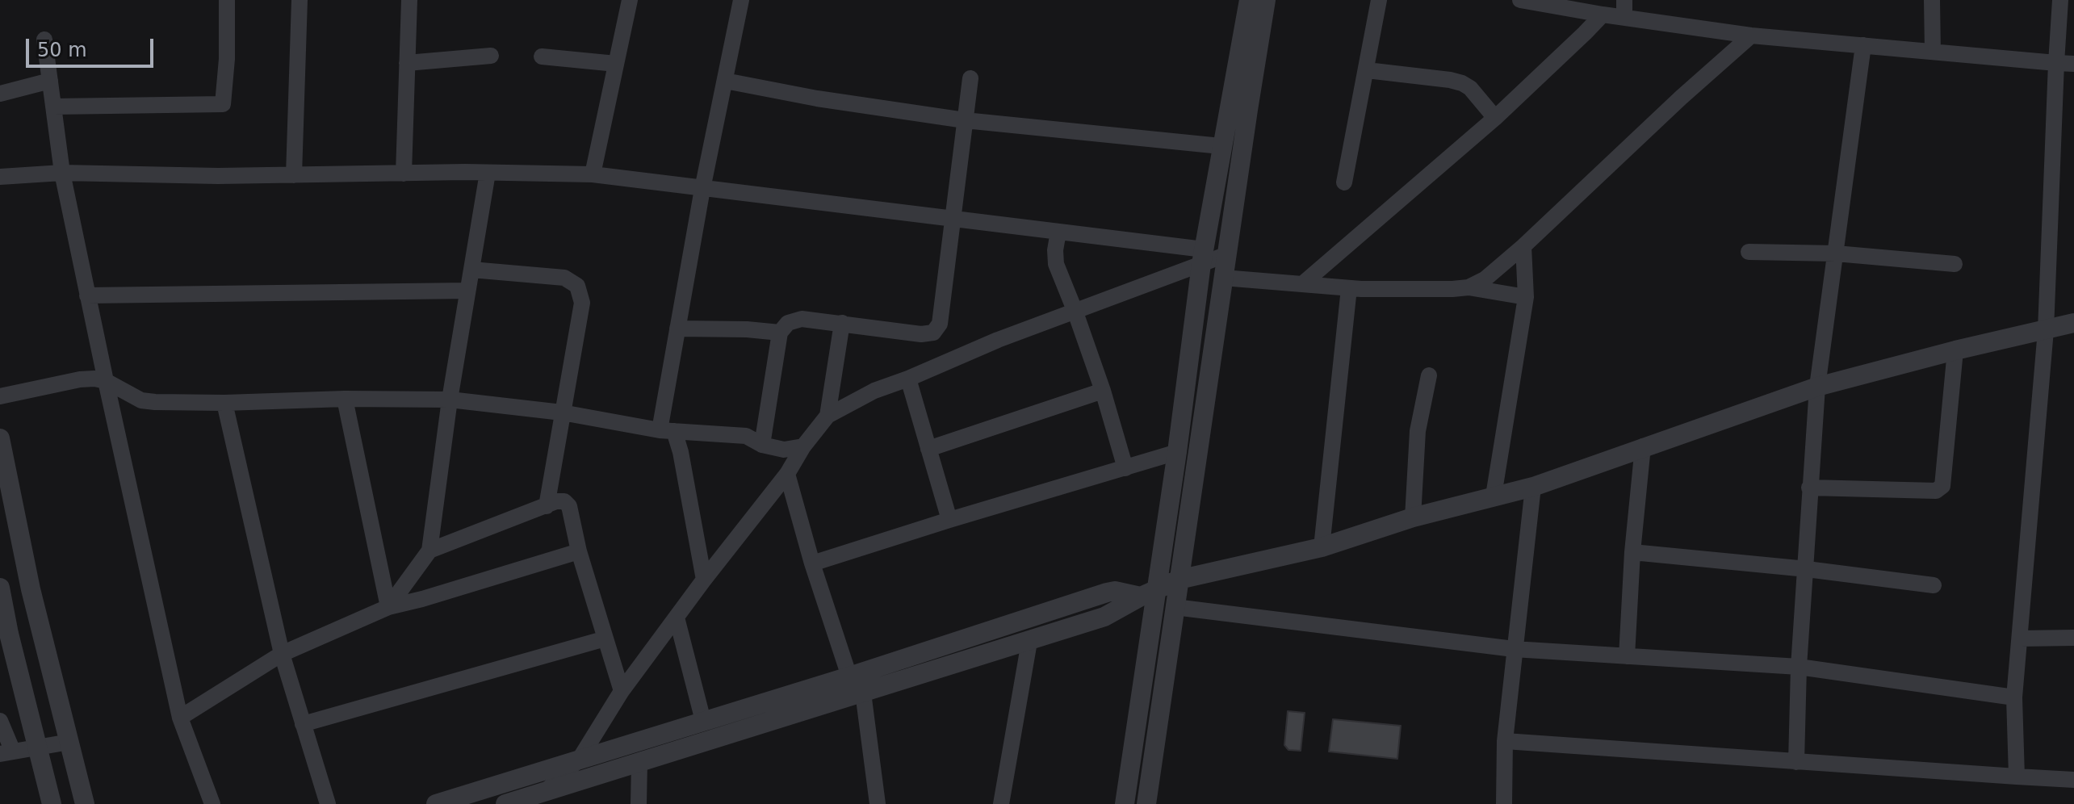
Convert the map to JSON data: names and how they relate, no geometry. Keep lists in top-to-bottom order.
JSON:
{
  "scale_bar": "50 m"
}
